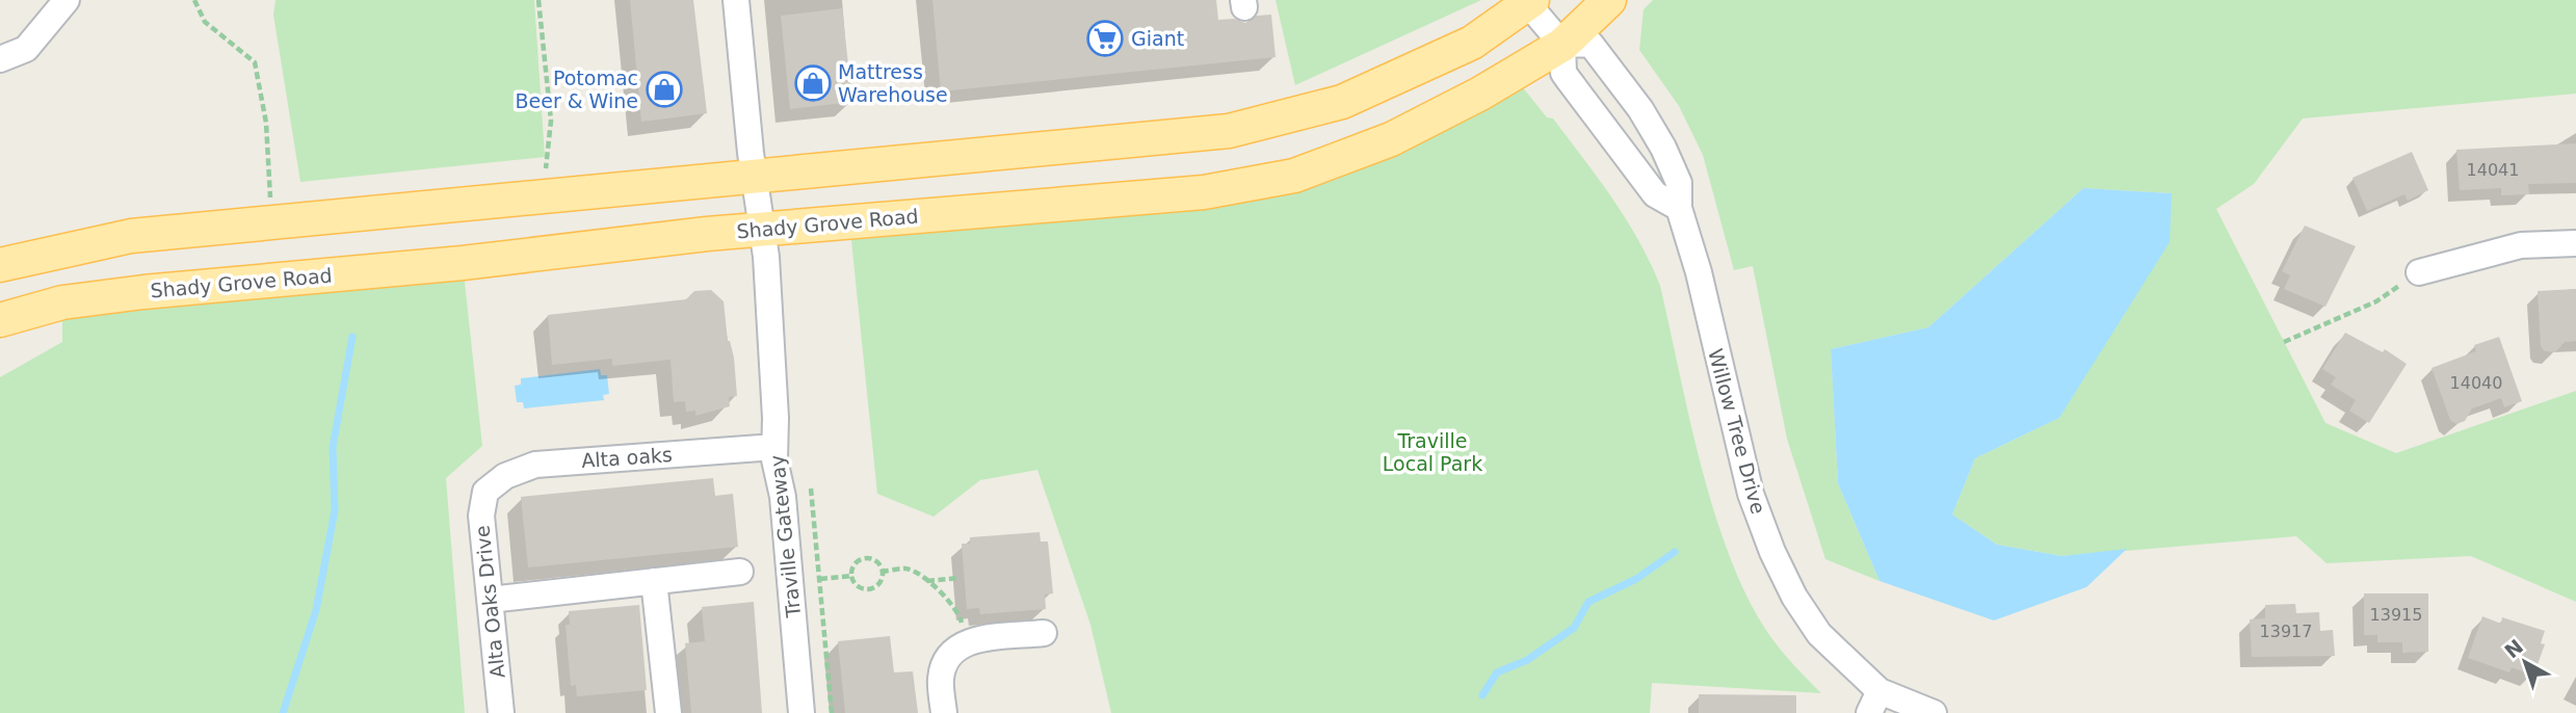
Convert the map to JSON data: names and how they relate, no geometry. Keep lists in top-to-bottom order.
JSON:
{
  "streets": {
    "main road": ["Shady Grove Road"],
    "street": [
      "Willow Tree Drive",
      "Alta oaks",
      "Traville Gateway",
      "Alta Oaks Drive"
    ]
  },
  "crossings": [
    ["Shady Grove Road", "Willow Tree Drive"],
    ["Shady Grove Road", "Traville Gateway"],
    ["Alta oaks", "Traville Gateway"],
    ["Alta oaks", "Alta Oaks Drive"]
  ],
  "parks": ["Traville Local Park"],
  "places": {
    "supermarket": ["Giant"],
    "shop": ["Mattress Warehouse", "Potomac Beer & Wine"]
  },
  "house_numbers": [
    "14041",
    "14040",
    "13915",
    "13917"
  ],
  "north": "top left"
}
